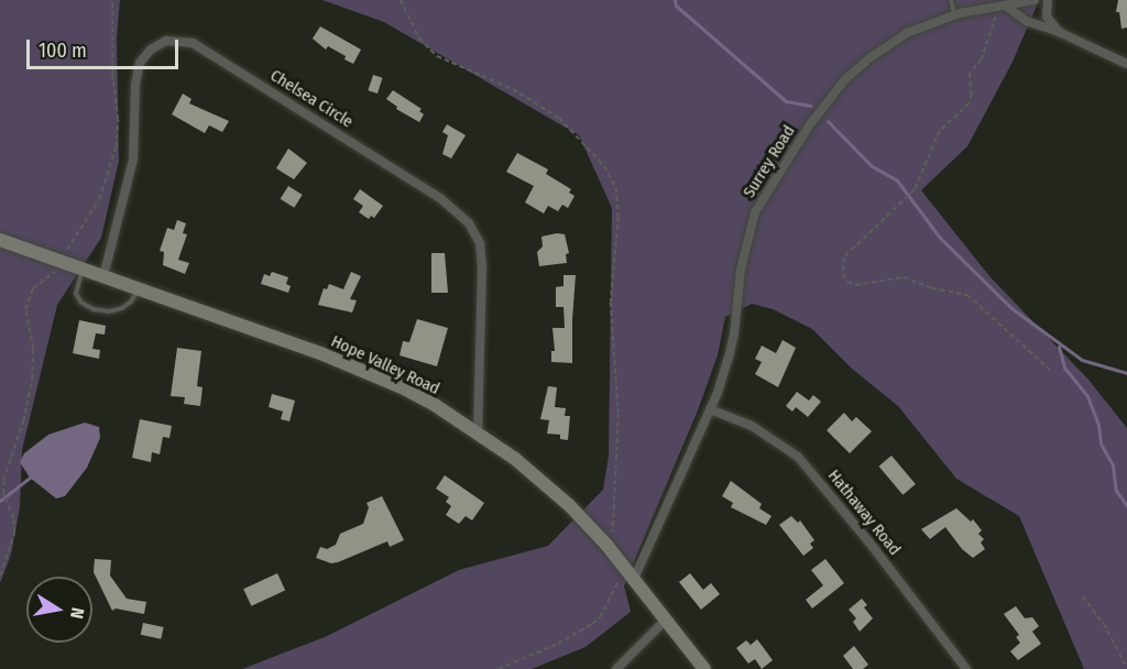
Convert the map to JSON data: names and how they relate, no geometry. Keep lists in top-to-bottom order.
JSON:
{
  "streets": {
    "main road": ["Hope Valley Road"],
    "street": ["Chelsea Circle", "Surrey Road", "Hathaway Road"]
  },
  "crossings": [
    ["Chelsea Circle", "Hope Valley Road"],
    ["Surrey Road", "Hope Valley Road"],
    ["Surrey Road", "Hathaway Road"]
  ],
  "scale_bar": "100 m",
  "north": "right"
}
